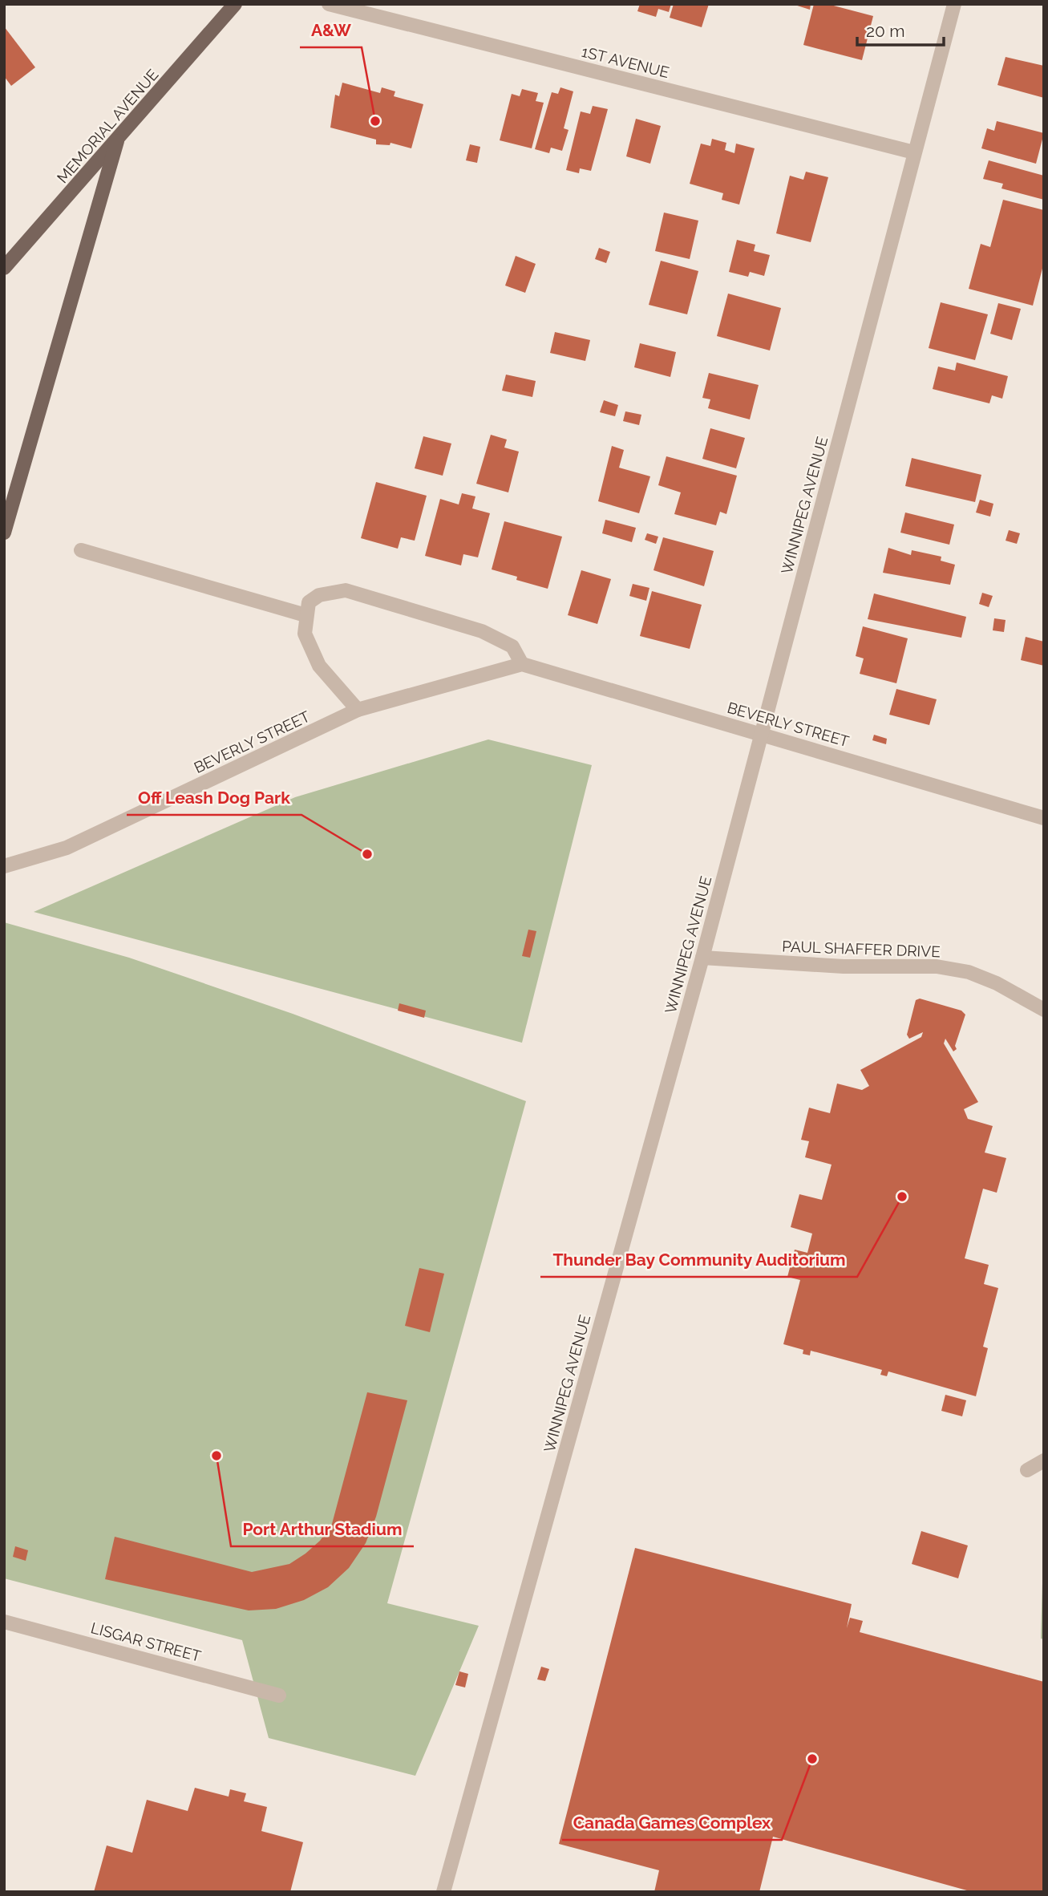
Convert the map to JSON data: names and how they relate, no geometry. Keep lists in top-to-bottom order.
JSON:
{
  "streets": {
    "main road": ["MEMORIAL AVENUE"],
    "street": [
      "1ST AVENUE",
      "WINNIPEG AVENUE",
      "BEVERLY STREET",
      "PAUL SHAFFER DRIVE",
      "LISGAR STREET"
    ]
  },
  "crossings": [
    ["1ST AVENUE", "WINNIPEG AVENUE"],
    ["WINNIPEG AVENUE", "BEVERLY STREET"],
    ["WINNIPEG AVENUE", "PAUL SHAFFER DRIVE"]
  ],
  "places": [
    "A&W",
    "Off Leash Dog Park",
    "Thunder Bay Community Auditorium",
    "Port Arthur Stadium",
    "Canada Games Complex"
  ],
  "scale_bar": "20 m"
}
